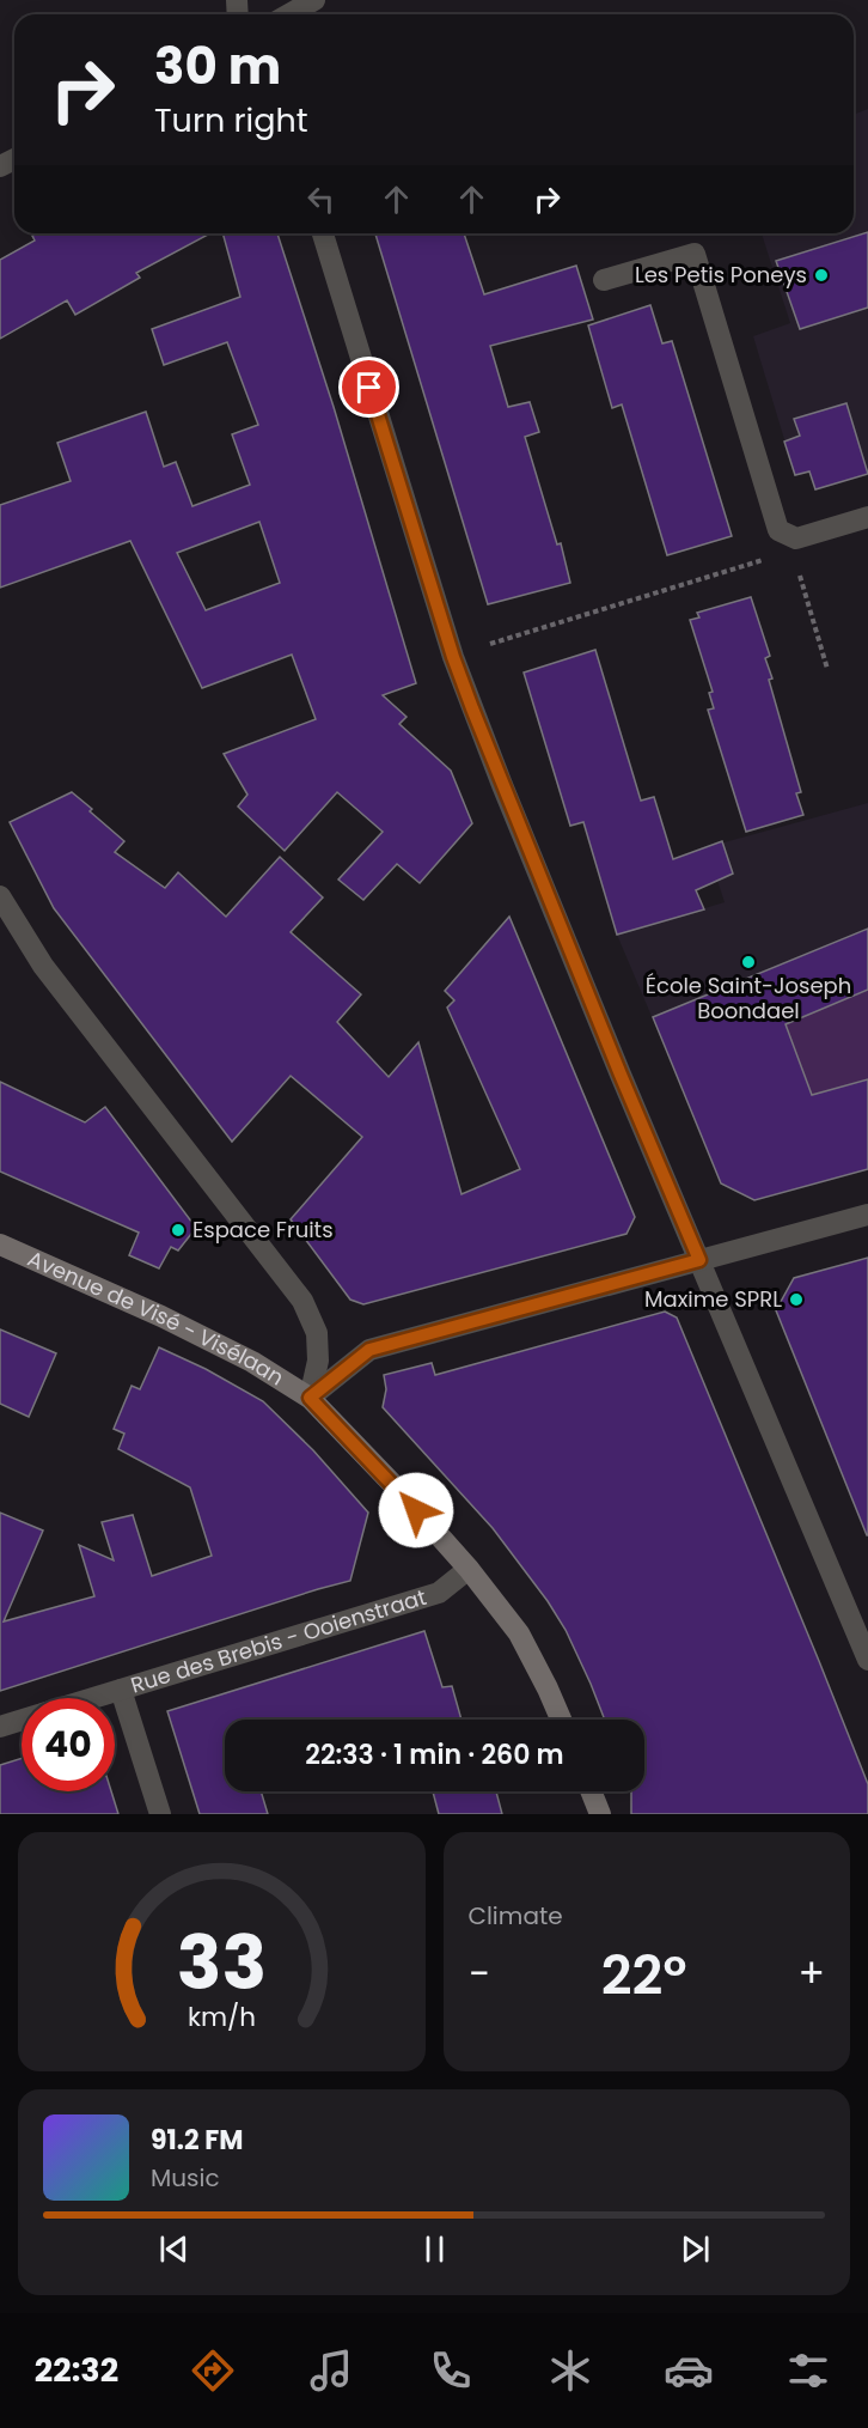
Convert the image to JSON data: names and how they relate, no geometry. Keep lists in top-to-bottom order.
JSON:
{
  "streets": {
    "street": ["Avenue de Visé - Visélaan", "Rue des Brebis - Ooienstraat"]
  },
  "crossings": [
    ["Avenue de Visé - Visélaan", "Rue des Brebis - Ooienstraat"]
  ],
  "places": [
    "Les Petis Poneys",
    "École Saint-Joseph Boondael",
    "Espace Fruits",
    "Maxime SPRL"
  ],
  "page": {
    "turn": ["30 m", "Turn right"],
    "limit": "40",
    "trip": "22:33 · 1 min · 260 m",
    "tile": "Climate",
    "heat": ["−", "22°", "+"],
    "song": ["91.2 FM", "Music"],
    "tabs": "22:32",
    "gauge": ["33", "km/h"]
  }
}
